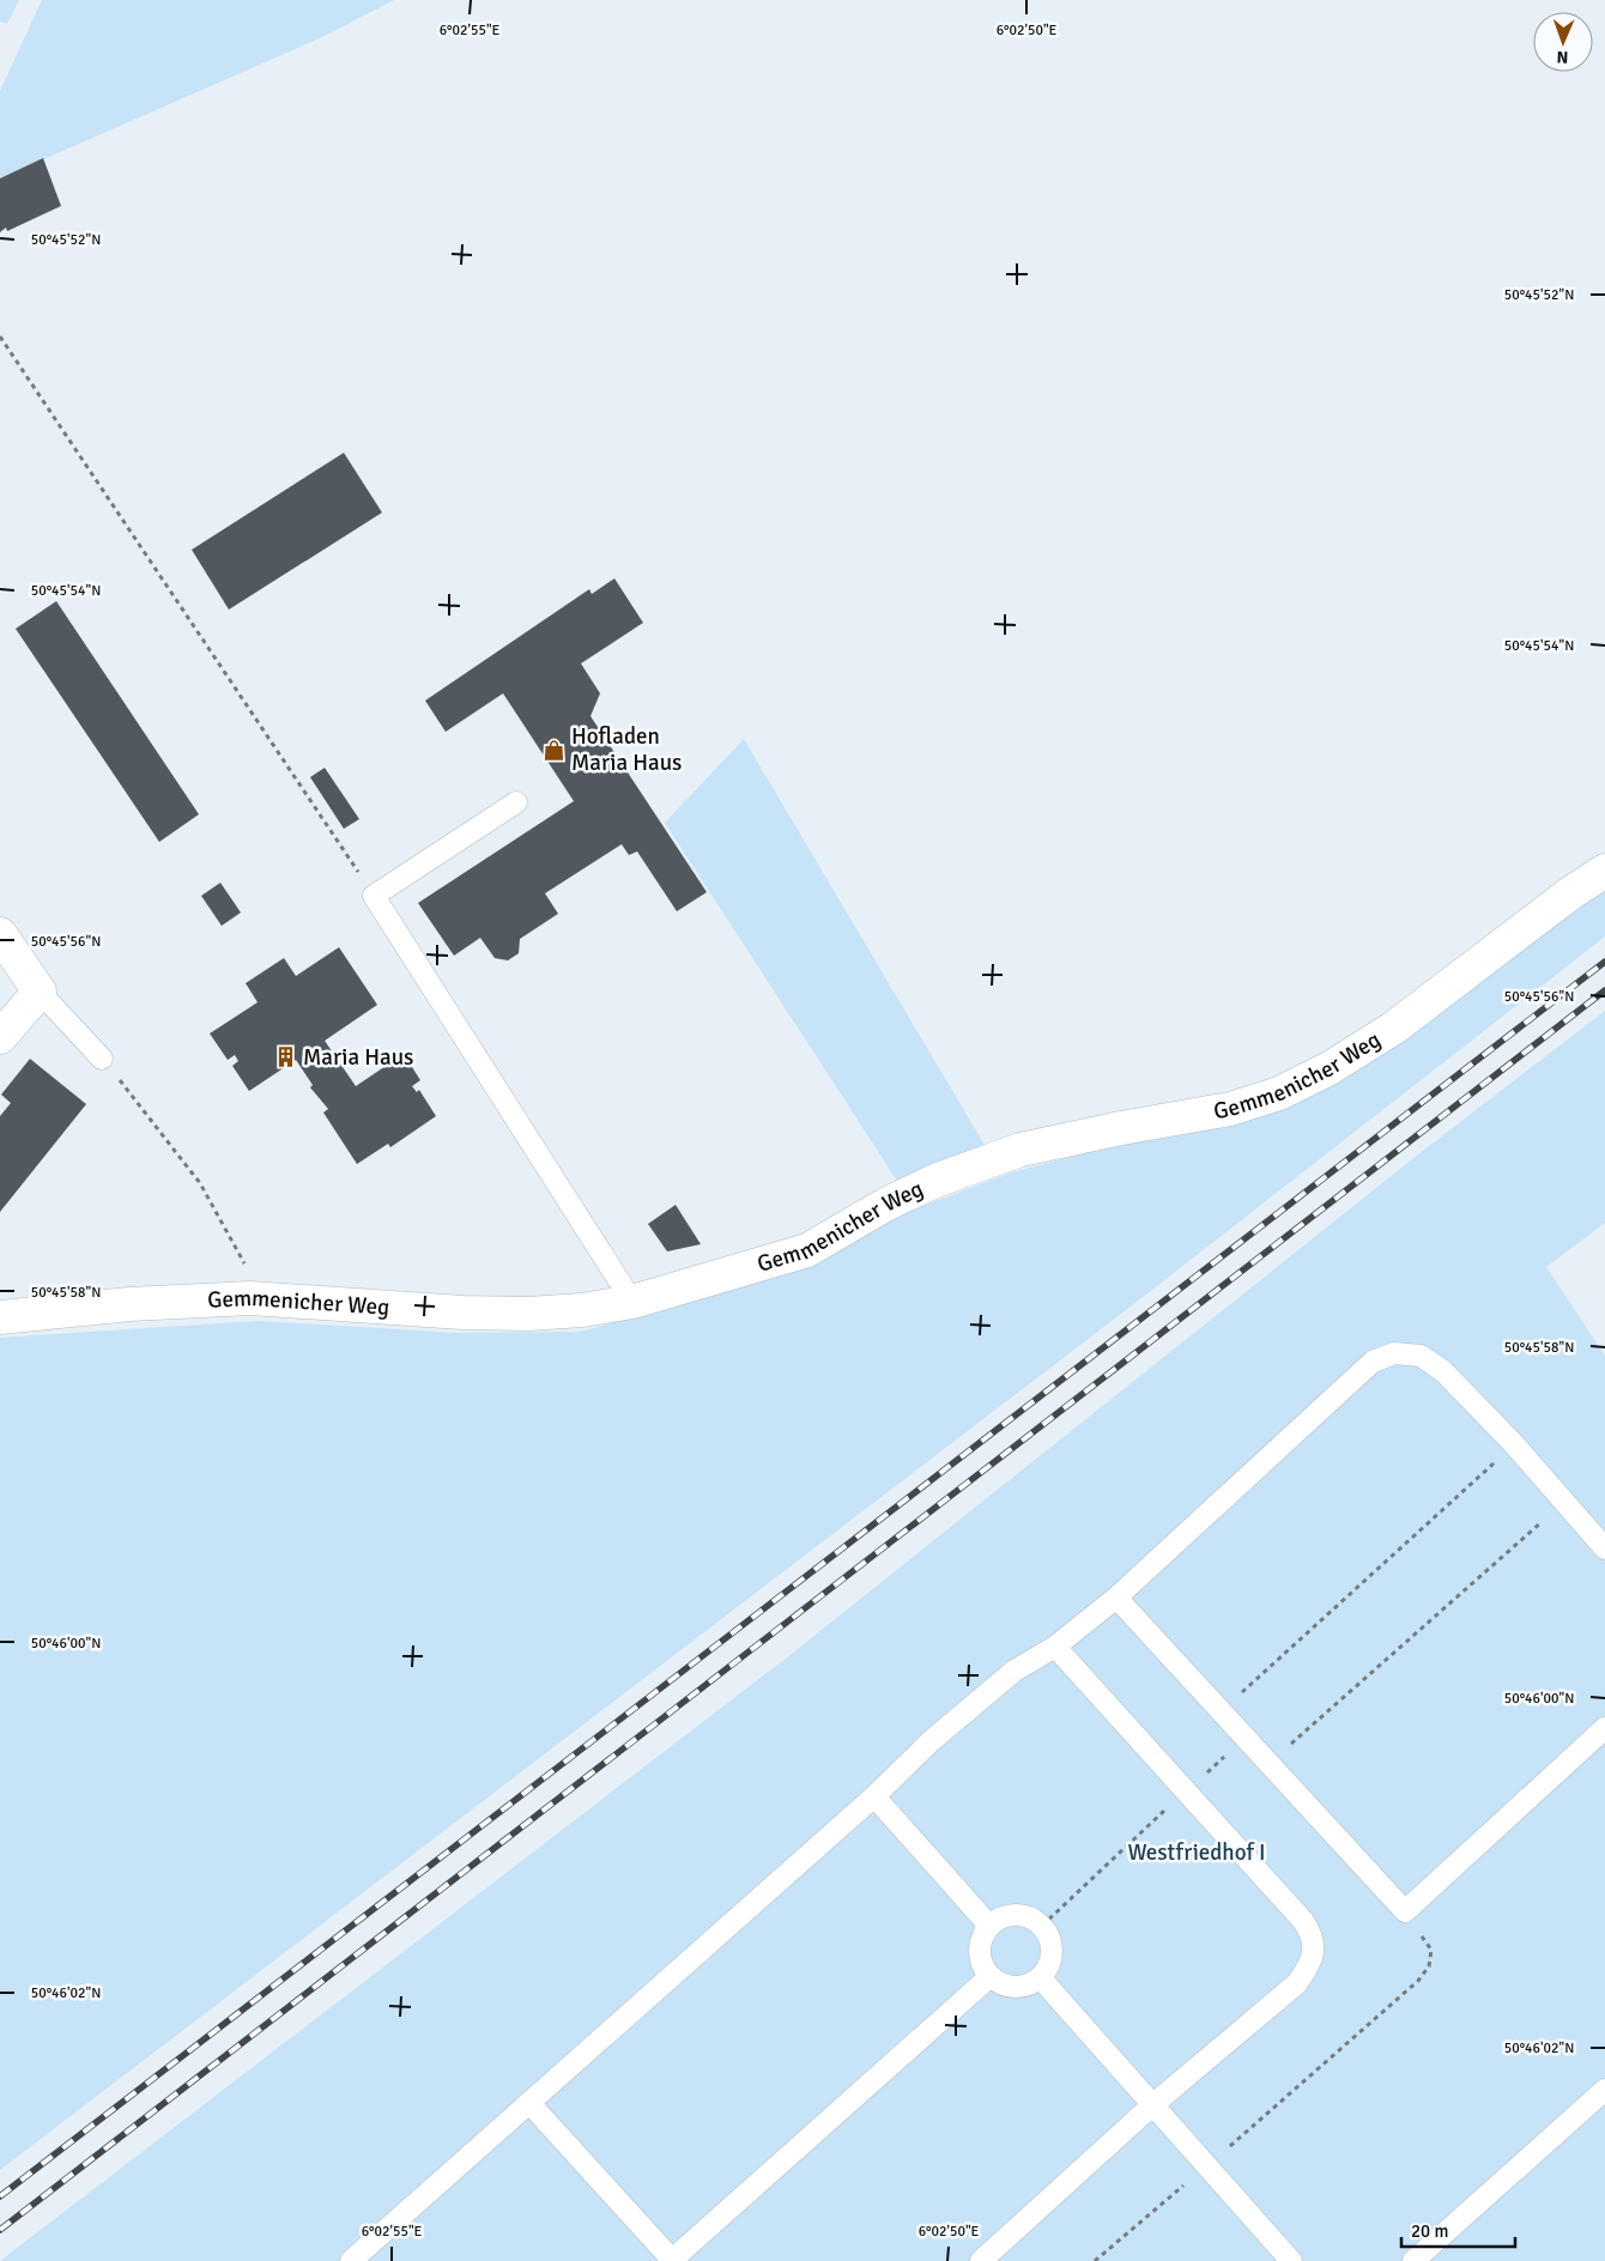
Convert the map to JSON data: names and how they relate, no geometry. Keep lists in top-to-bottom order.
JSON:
{
  "streets": {
    "street": ["Gemmenicher Weg"]
  },
  "parks": ["Westfriedhof I"],
  "places": {
    "shop": ["Hofladen Maria Haus"],
    "building": ["Maria Haus"]
  },
  "scale_bar": "20 m",
  "north": "bottom",
  "coordinates": [
    "6°02'55\"E",
    "6°02'50\"E",
    "50°45'52\"N",
    "50°45'54\"N",
    "50°45'56\"N",
    "50°45'58\"N",
    "50°46'00\"N",
    "50°46'02\"N"
  ]
}
